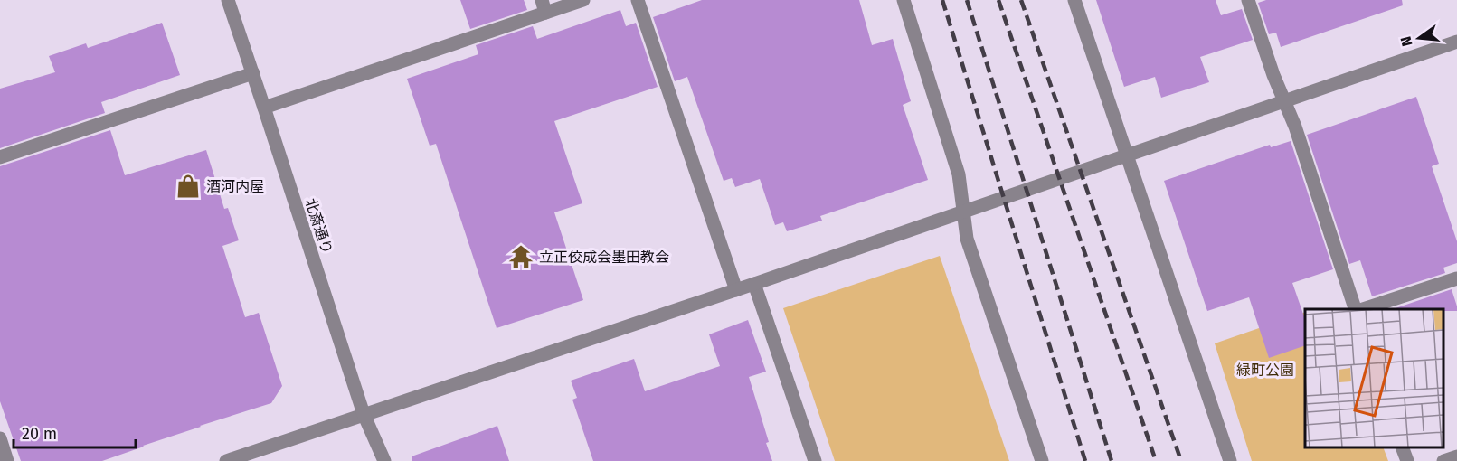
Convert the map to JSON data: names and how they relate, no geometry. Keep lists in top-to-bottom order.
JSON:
{
  "streets": {
    "street": ["北斎通り"]
  },
  "parks": ["緑町公園"],
  "places": {
    "shop": ["酒河内屋"],
    "temple": ["立正佼成会墨田教会"]
  },
  "scale_bar": "20 m",
  "north": "left"
}
